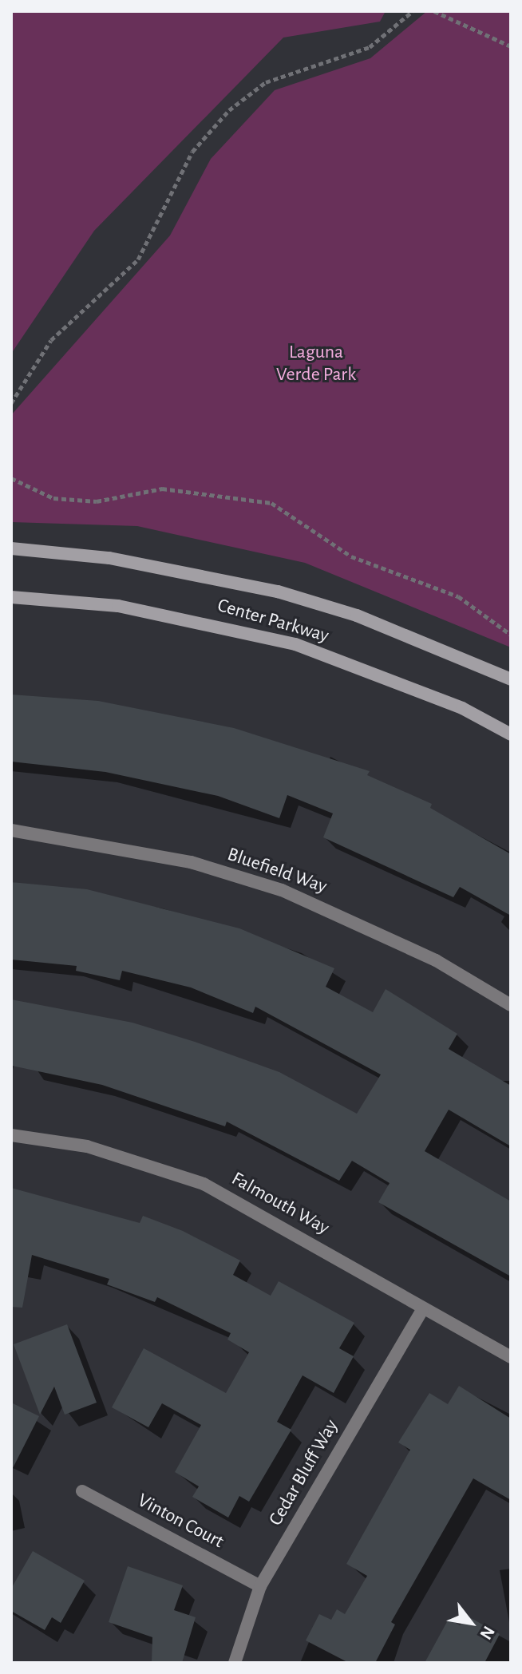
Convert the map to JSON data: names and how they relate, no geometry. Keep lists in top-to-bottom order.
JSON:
{
  "streets": {
    "main road": ["Center Parkway"],
    "street": [
      "Bluefield Way",
      "Falmouth Way",
      "Cedar Bluff Way",
      "Vinton Court"
    ]
  },
  "crossings": [
    ["Falmouth Way", "Cedar Bluff Way"],
    ["Cedar Bluff Way", "Vinton Court"]
  ],
  "parks": ["Laguna Verde Park"],
  "north": "bottom right"
}
